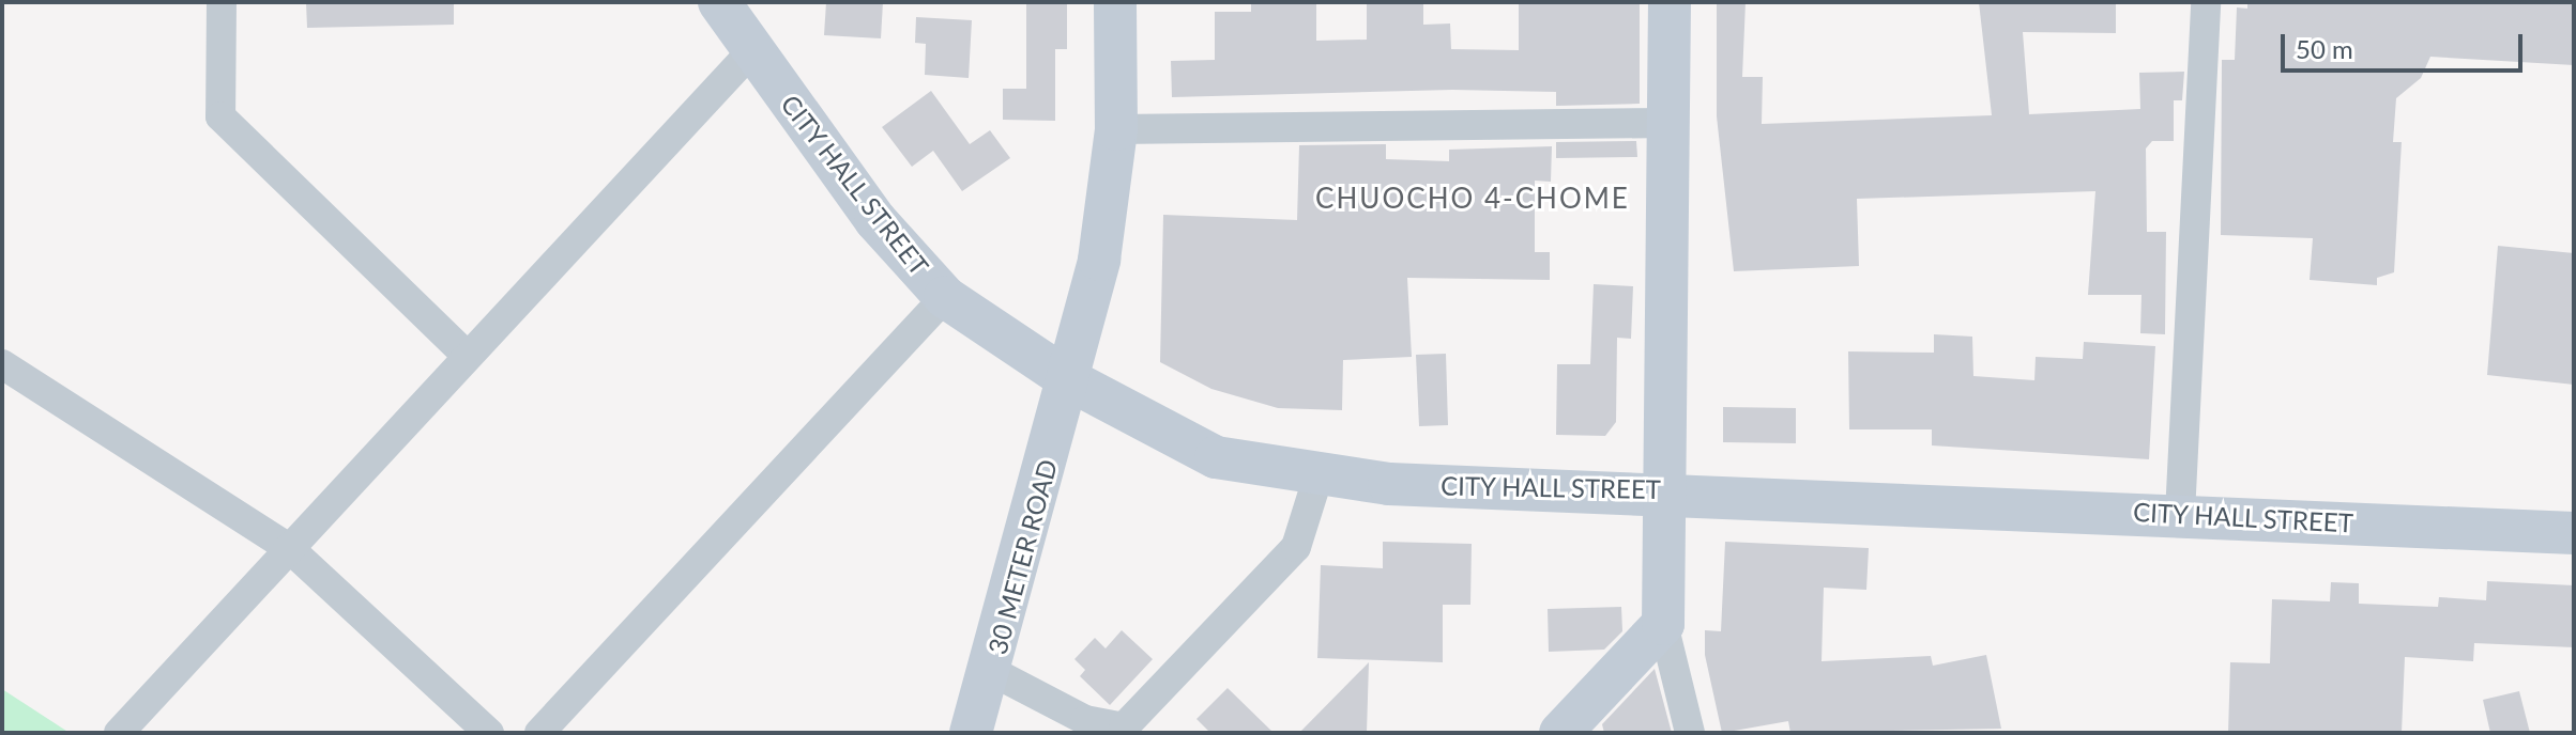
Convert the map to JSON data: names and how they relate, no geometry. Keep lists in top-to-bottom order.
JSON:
{
  "streets": {
    "street": ["CITY HALL STREET", "30 METER ROAD"]
  },
  "crossings": [
    ["CITY HALL STREET", "30 METER ROAD"]
  ],
  "districts": ["CHUOCHO 4-CHOME"],
  "scale_bar": "50 m"
}
